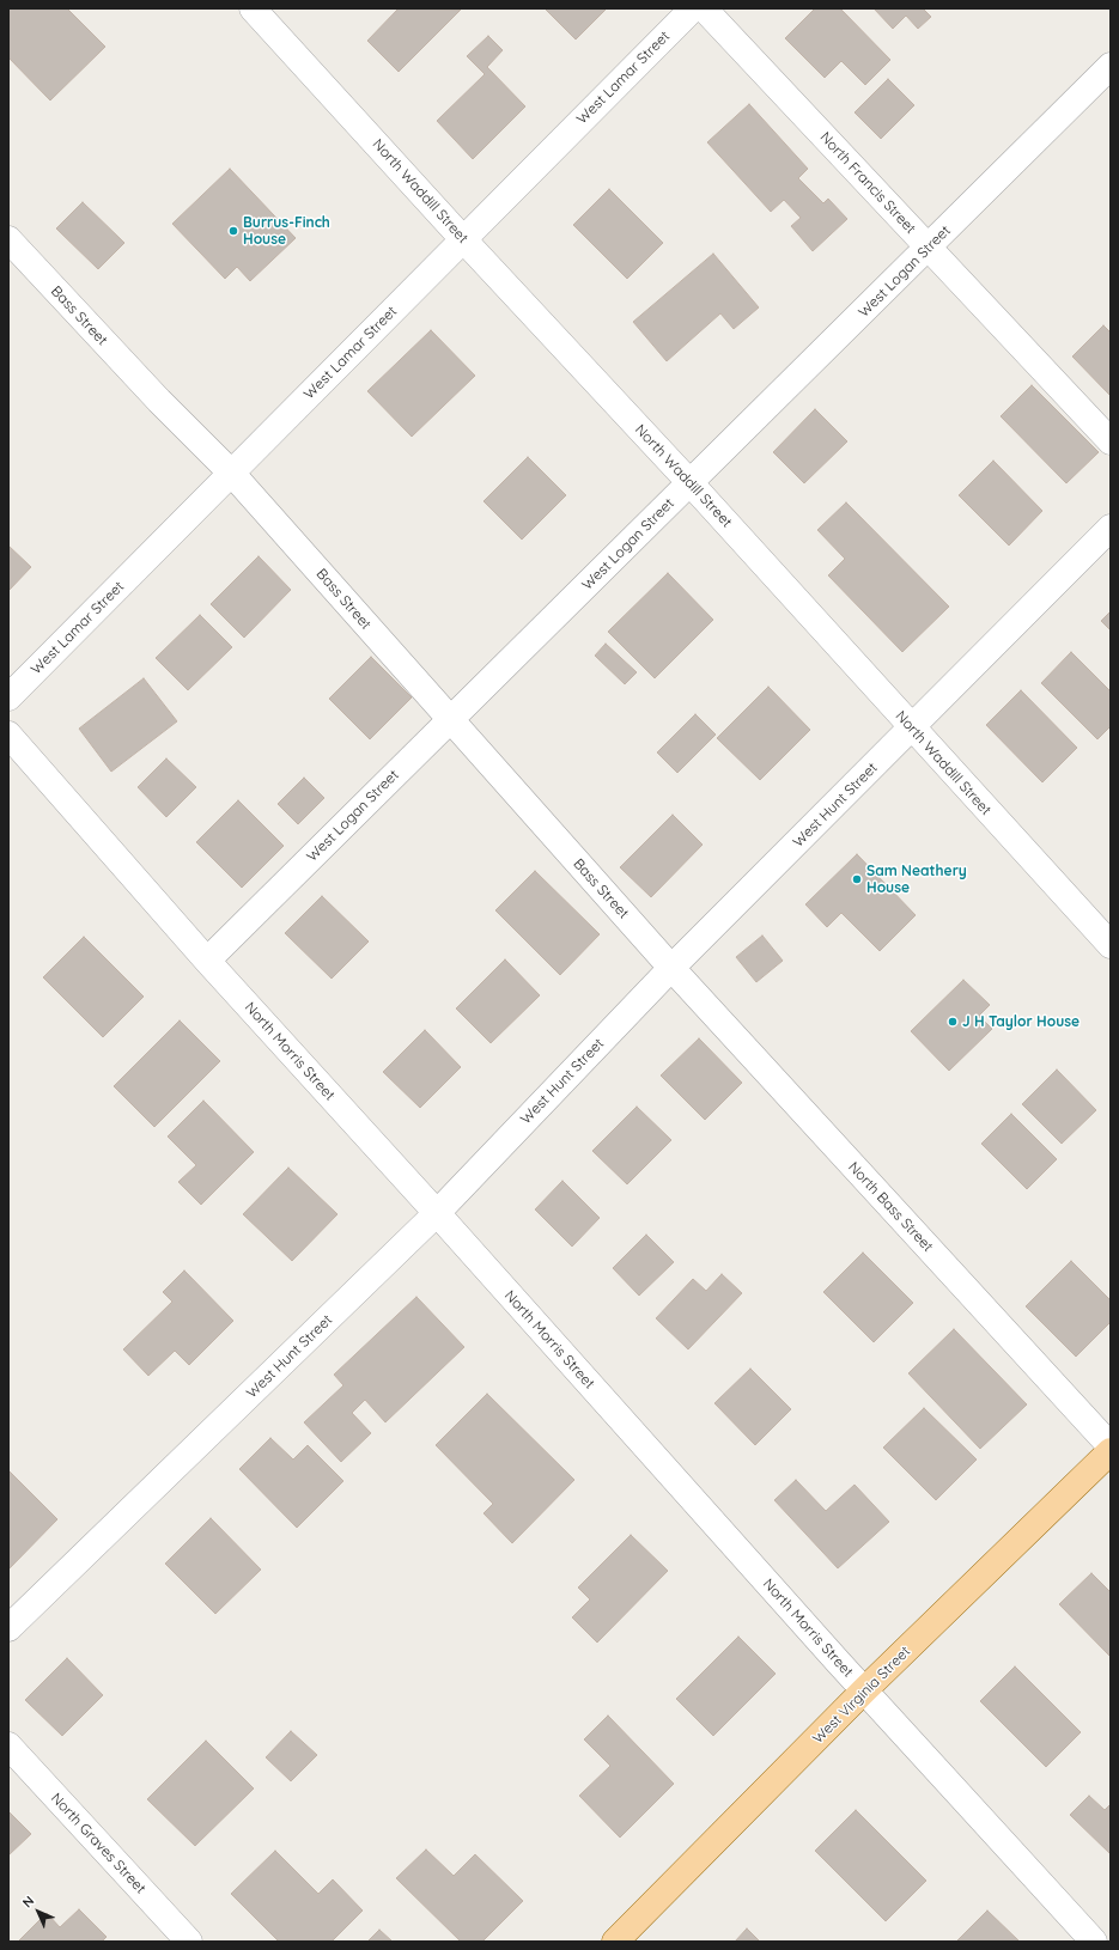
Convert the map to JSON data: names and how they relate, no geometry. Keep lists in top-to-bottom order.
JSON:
{
  "streets": {
    "main road": ["West Virginia Street"],
    "street": [
      "West Lamar Street",
      "North Francis Street",
      "North Waddill Street",
      "West Logan Street",
      "Bass Street",
      "West Hunt Street",
      "North Morris Street",
      "North Bass Street",
      "North Graves Street"
    ]
  },
  "crossings": [
    ["West Lamar Street", "North Waddill Street"],
    ["West Lamar Street", "Bass Street"],
    ["North Francis Street", "West Logan Street"],
    ["North Waddill Street", "West Logan Street"],
    ["North Waddill Street", "West Hunt Street"],
    ["West Logan Street", "Bass Street"],
    ["West Logan Street", "North Morris Street"],
    ["Bass Street", "West Hunt Street"],
    ["Bass Street", "North Bass Street"],
    ["West Hunt Street", "North Morris Street"],
    ["West Hunt Street", "North Bass Street"],
    ["North Morris Street", "West Virginia Street"]
  ],
  "places": ["Burrus-Finch House", "Sam Neathery House", "J H Taylor House"],
  "north": "top left"
}
